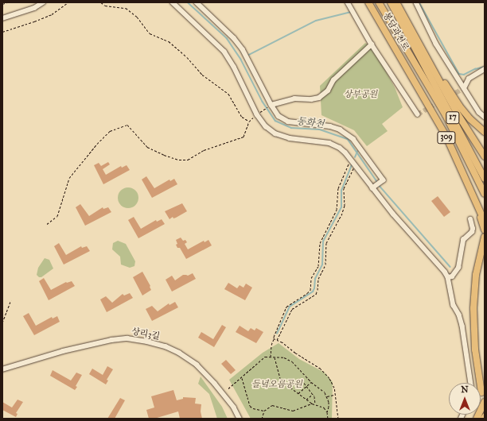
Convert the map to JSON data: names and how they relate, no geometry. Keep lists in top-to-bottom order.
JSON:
{
  "streets": {
    "highway": ["봉담과천로", "17", "309"],
    "street": ["상리3길"]
  },
  "crossings": [
    ["봉담과천로", "17"],
    ["봉담과천로", "309"],
    ["17", "309"]
  ],
  "water": ["동화천"],
  "parks": ["상부공원", "들녘오름공원"],
  "north": "top"
}
